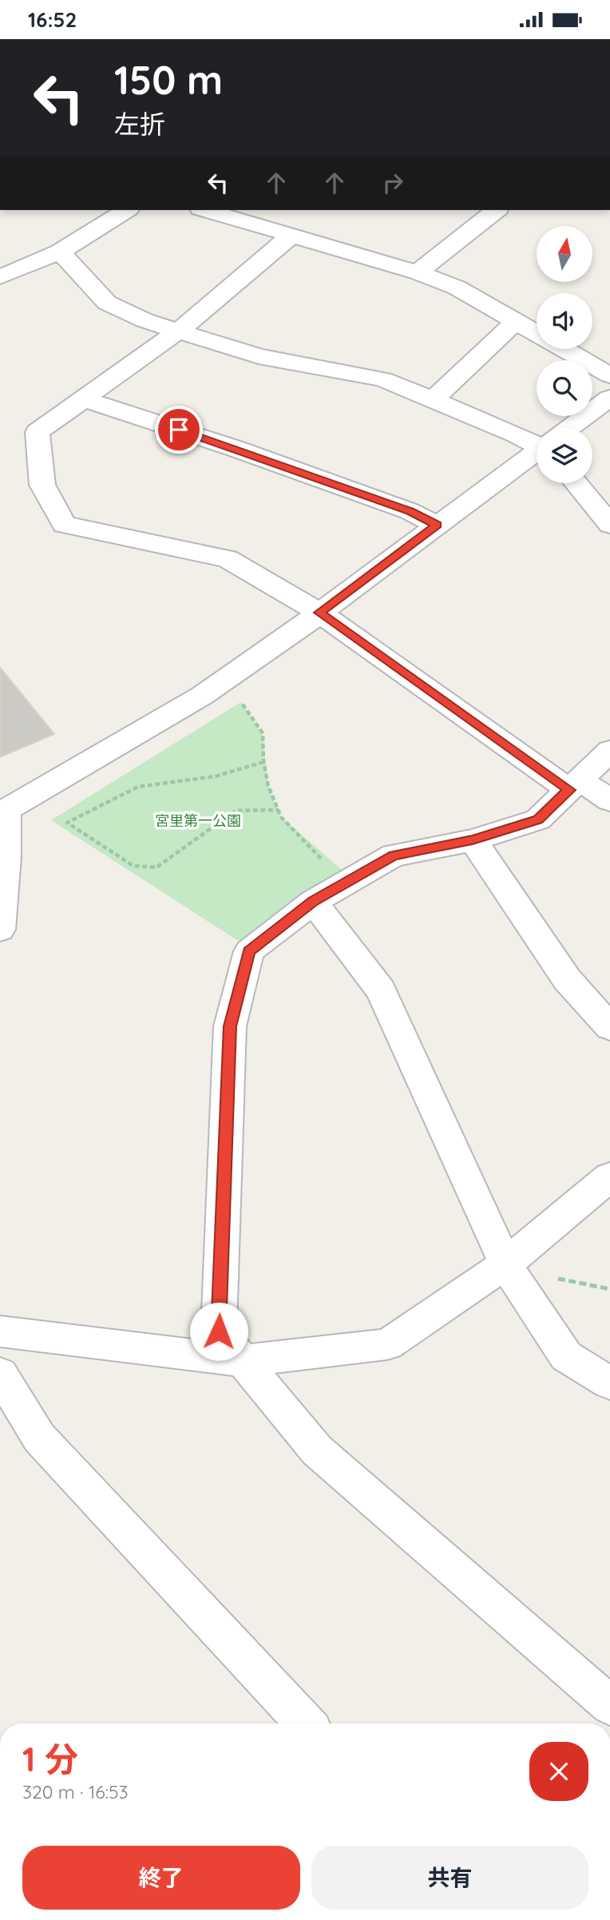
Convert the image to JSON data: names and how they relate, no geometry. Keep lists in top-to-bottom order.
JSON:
{
  "parks": ["宮里第一公園"],
  "north": "top",
  "page": {
    "status": "16:52",
    "turn": ["150 m", "左折"],
    "heading": ["1 分", "320 m · 16:53"],
    "buttons": ["終了", "共有"]
  }
}
